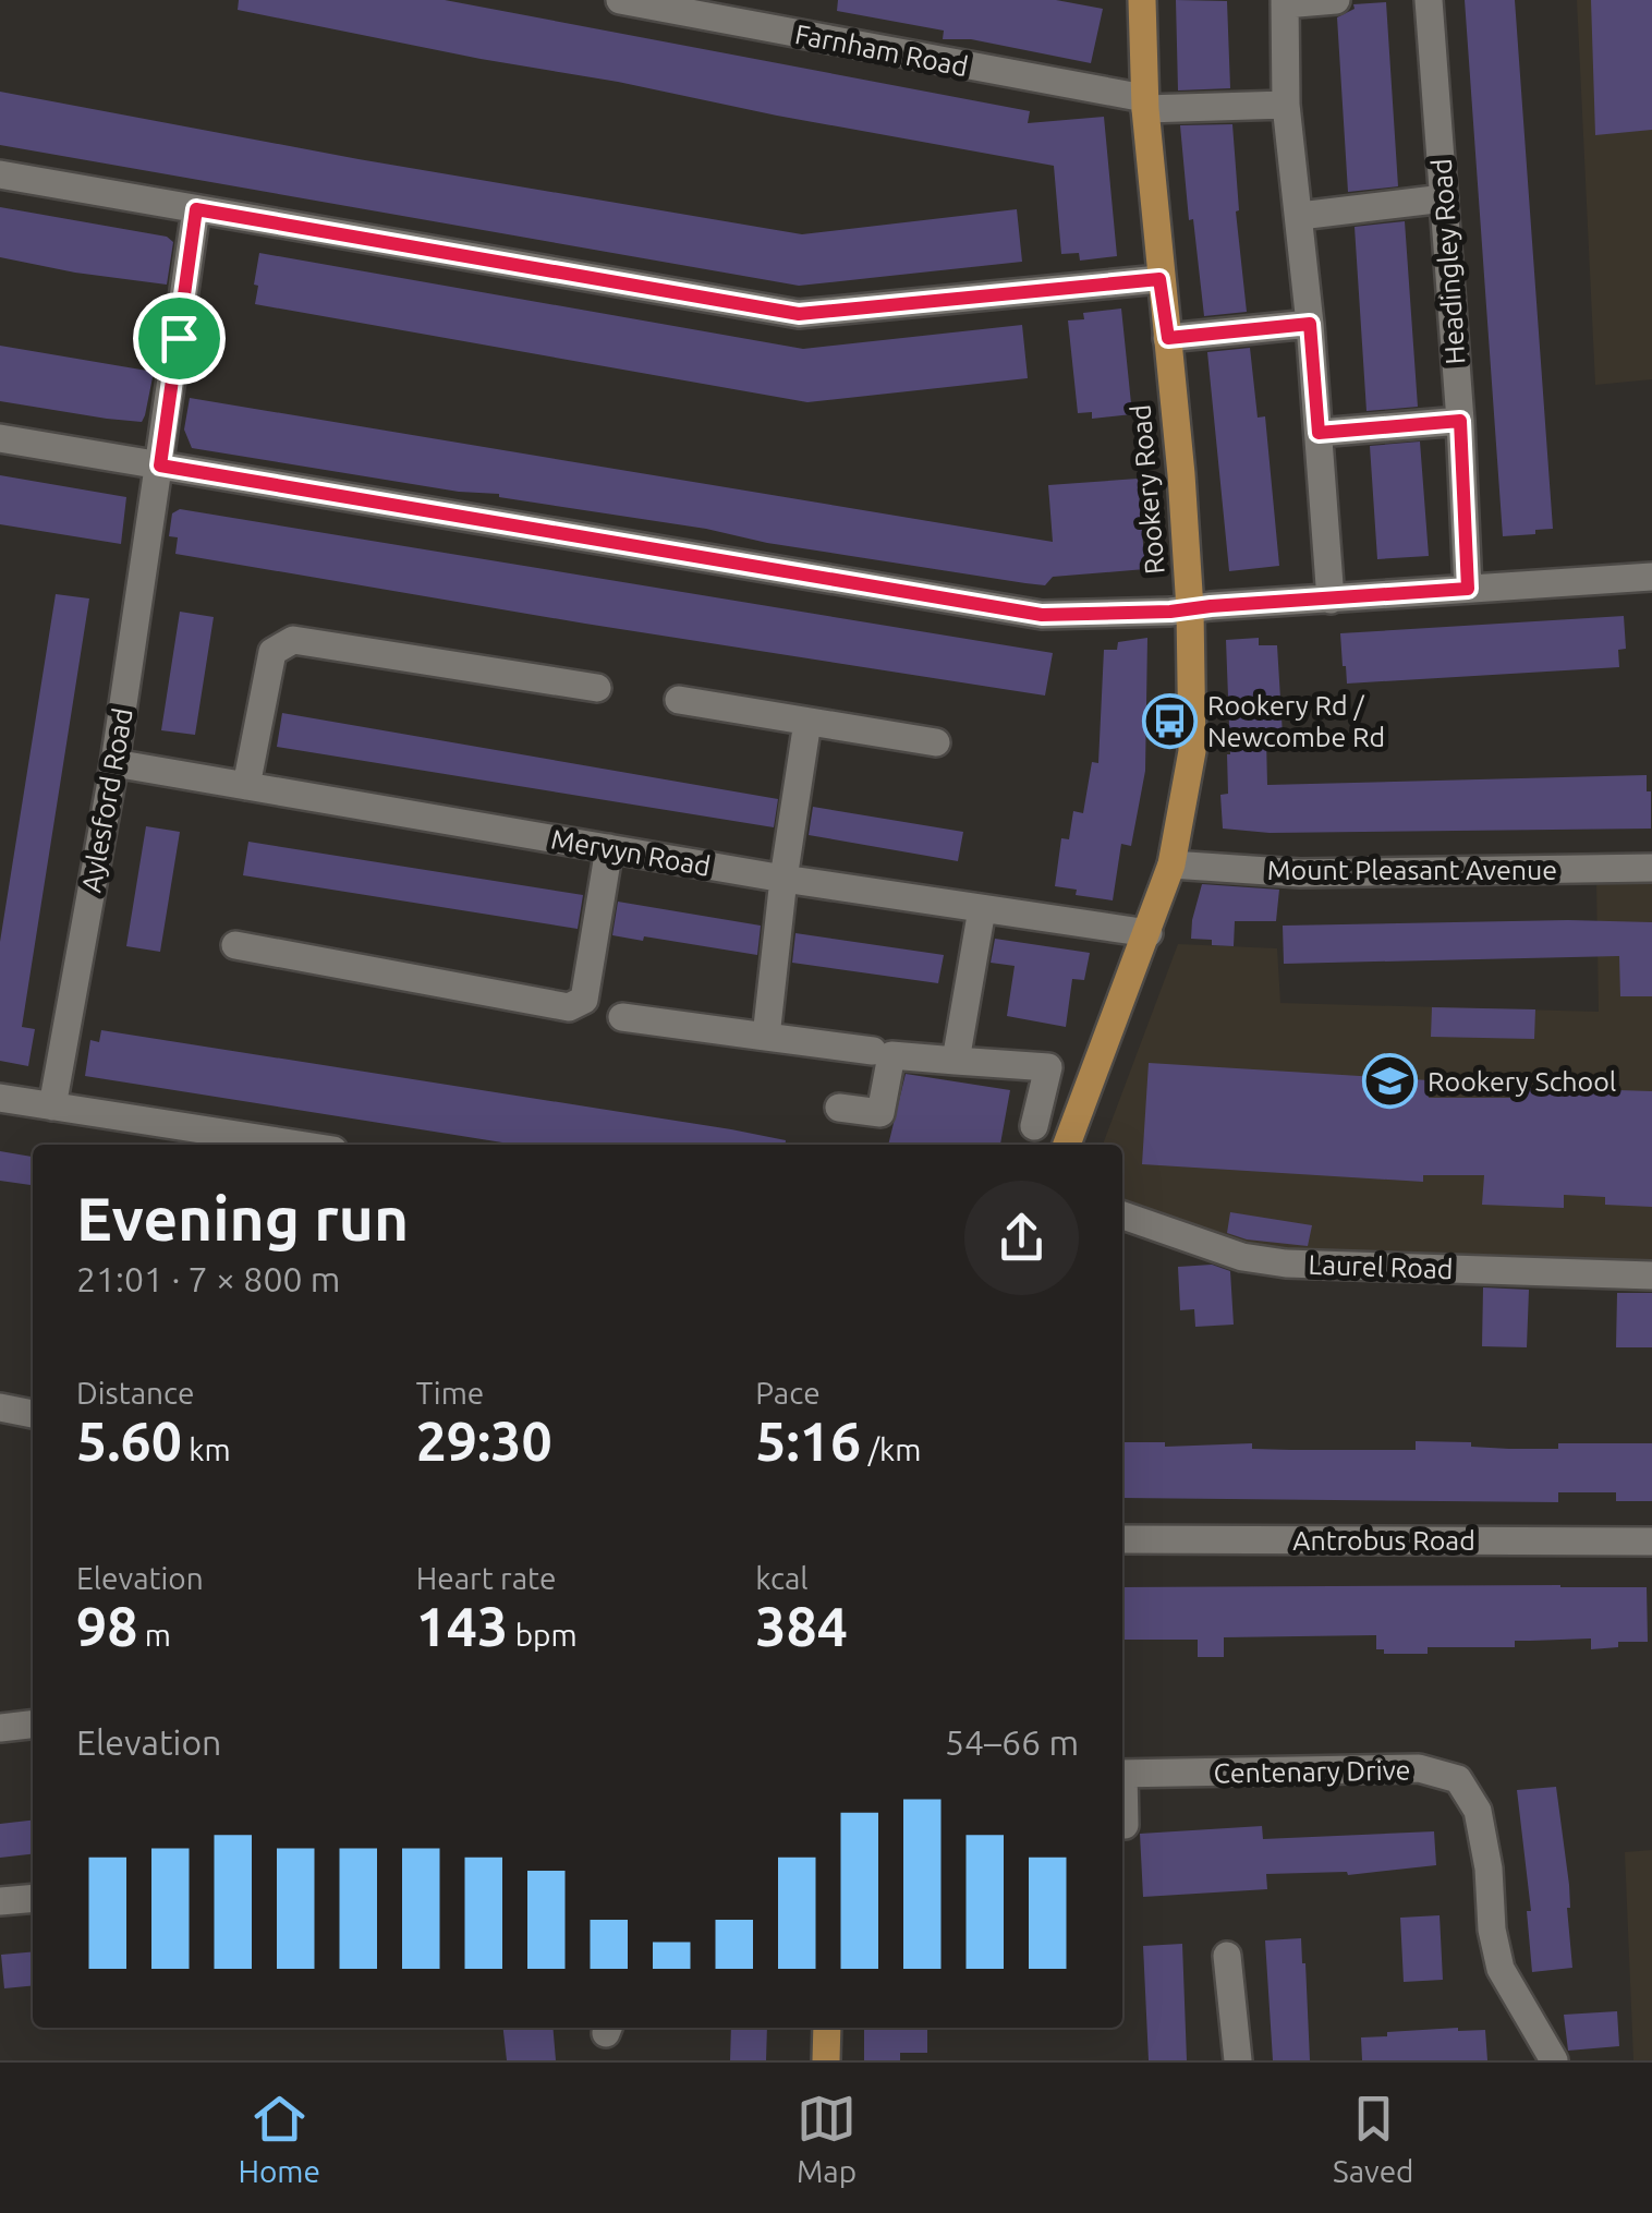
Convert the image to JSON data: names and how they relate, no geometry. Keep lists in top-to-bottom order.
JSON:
{
  "streets": {
    "main road": ["Rookery Road"],
    "street": [
      "Farnham Road",
      "Headingley Road",
      "Aylesford Road",
      "Mervyn Road",
      "Mount Pleasant Avenue",
      "Laurel Road",
      "Antrobus Road",
      "Centenary Drive"
    ]
  },
  "crossings": [
    ["Farnham Road", "Rookery Road"],
    ["Rookery Road", "Mervyn Road"],
    ["Rookery Road", "Mount Pleasant Avenue"],
    ["Aylesford Road", "Mervyn Road"]
  ],
  "places": {
    "bus stop": ["Rookery Rd / Newcombe Rd"],
    "school or university": ["Rookery School"]
  },
  "page": {
    "heading": ["Evening run", "21:01 · 7 × 800 m"],
    "stats": [
      ["Distance", "5.60 km"],
      ["Time", "29:30"],
      ["Pace", "5:16 /km"],
      ["Elevation", "98 m"],
      ["Heart rate", "143 bpm"],
      ["kcal", "384"]
    ],
    "chart": ["Elevation", "54–66 m"],
    "tabs": ["Home", "Map", "Saved"]
  }
}
